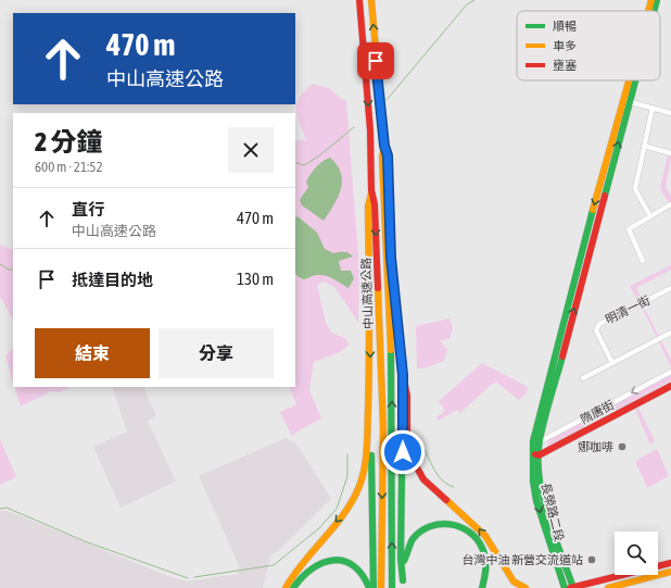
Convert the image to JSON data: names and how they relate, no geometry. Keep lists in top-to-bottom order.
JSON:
{
  "streets": {
    "main road": ["中山高速公路", "隋唐街", "長榮路二段"],
    "street": ["明清一街"]
  },
  "crossings": [
    ["隋唐街", "長榮路二段"]
  ],
  "places": ["娜咖啡", "台灣中油 新營交流道站"],
  "legend": ["順暢", "車多", "壅塞"],
  "page": {
    "turn": ["470 m", "中山高速公路"],
    "heading": ["2 分鐘", "600 m · 21:52"],
    "list": [
      {
        "name": "直行",
        "note": "中山高速公路",
        "value": "470 m"
      },
      {
        "name": "抵達目的地",
        "value": "130 m"
      }
    ],
    "buttons": ["結束", "分享"]
  }
}
